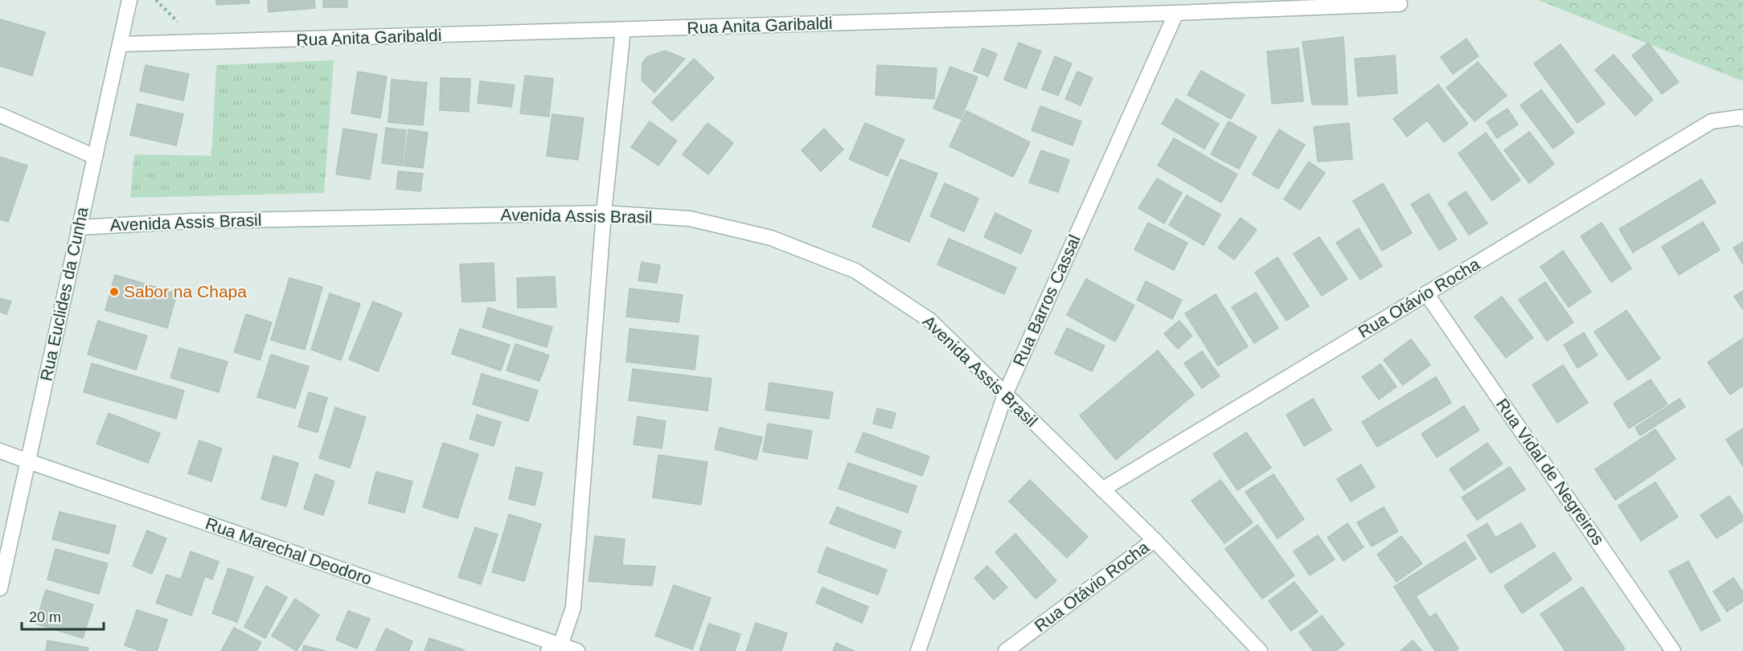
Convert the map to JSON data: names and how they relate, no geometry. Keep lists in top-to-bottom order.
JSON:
{
  "streets": {
    "street": [
      "Rua Anita Garibaldi",
      "Avenida Assis Brasil",
      "Rua Euclides da Cunha",
      "Rua Otávio Rocha",
      "Rua Barros Cassal",
      "Rua Vidal de Negreiros",
      "Rua Marechal Deodoro"
    ]
  },
  "crossings": [
    ["Rua Anita Garibaldi", "Rua Euclides da Cunha"],
    ["Rua Anita Garibaldi", "Rua Barros Cassal"],
    ["Avenida Assis Brasil", "Rua Euclides da Cunha"],
    ["Avenida Assis Brasil", "Rua Otávio Rocha"],
    ["Avenida Assis Brasil", "Rua Barros Cassal"],
    ["Rua Euclides da Cunha", "Rua Marechal Deodoro"],
    ["Rua Otávio Rocha", "Rua Vidal de Negreiros"]
  ],
  "places": ["Sabor na Chapa"],
  "scale_bar": "20 m"
}
